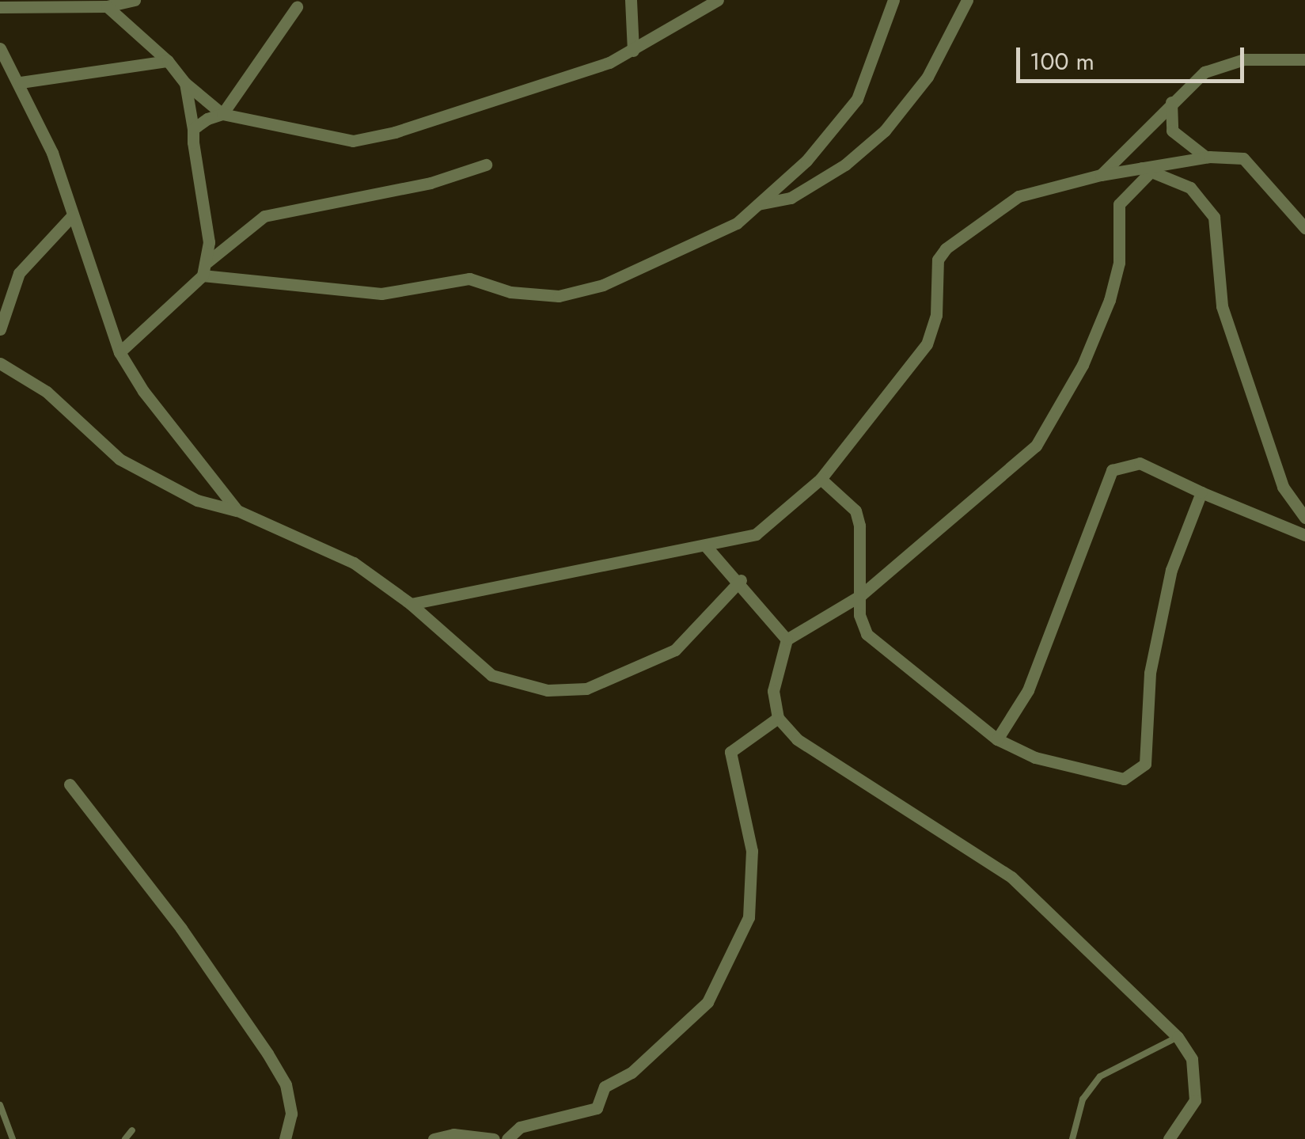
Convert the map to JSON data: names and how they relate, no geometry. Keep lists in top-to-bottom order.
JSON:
{
  "scale_bar": "100 m"
}
